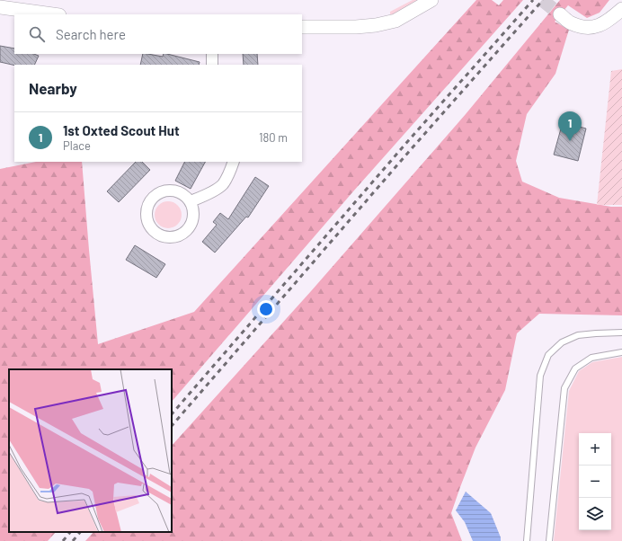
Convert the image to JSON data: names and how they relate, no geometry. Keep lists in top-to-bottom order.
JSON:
{
  "page": {
    "search": "Search here",
    "heading": "Nearby",
    "pins": "1",
    "list": [
      {
        "mark": "1",
        "name": "1st Oxted Scout Hut",
        "note": "Place",
        "value": "180 m"
      }
    ],
    "map_buttons": ["+", "−"]
  }
}
